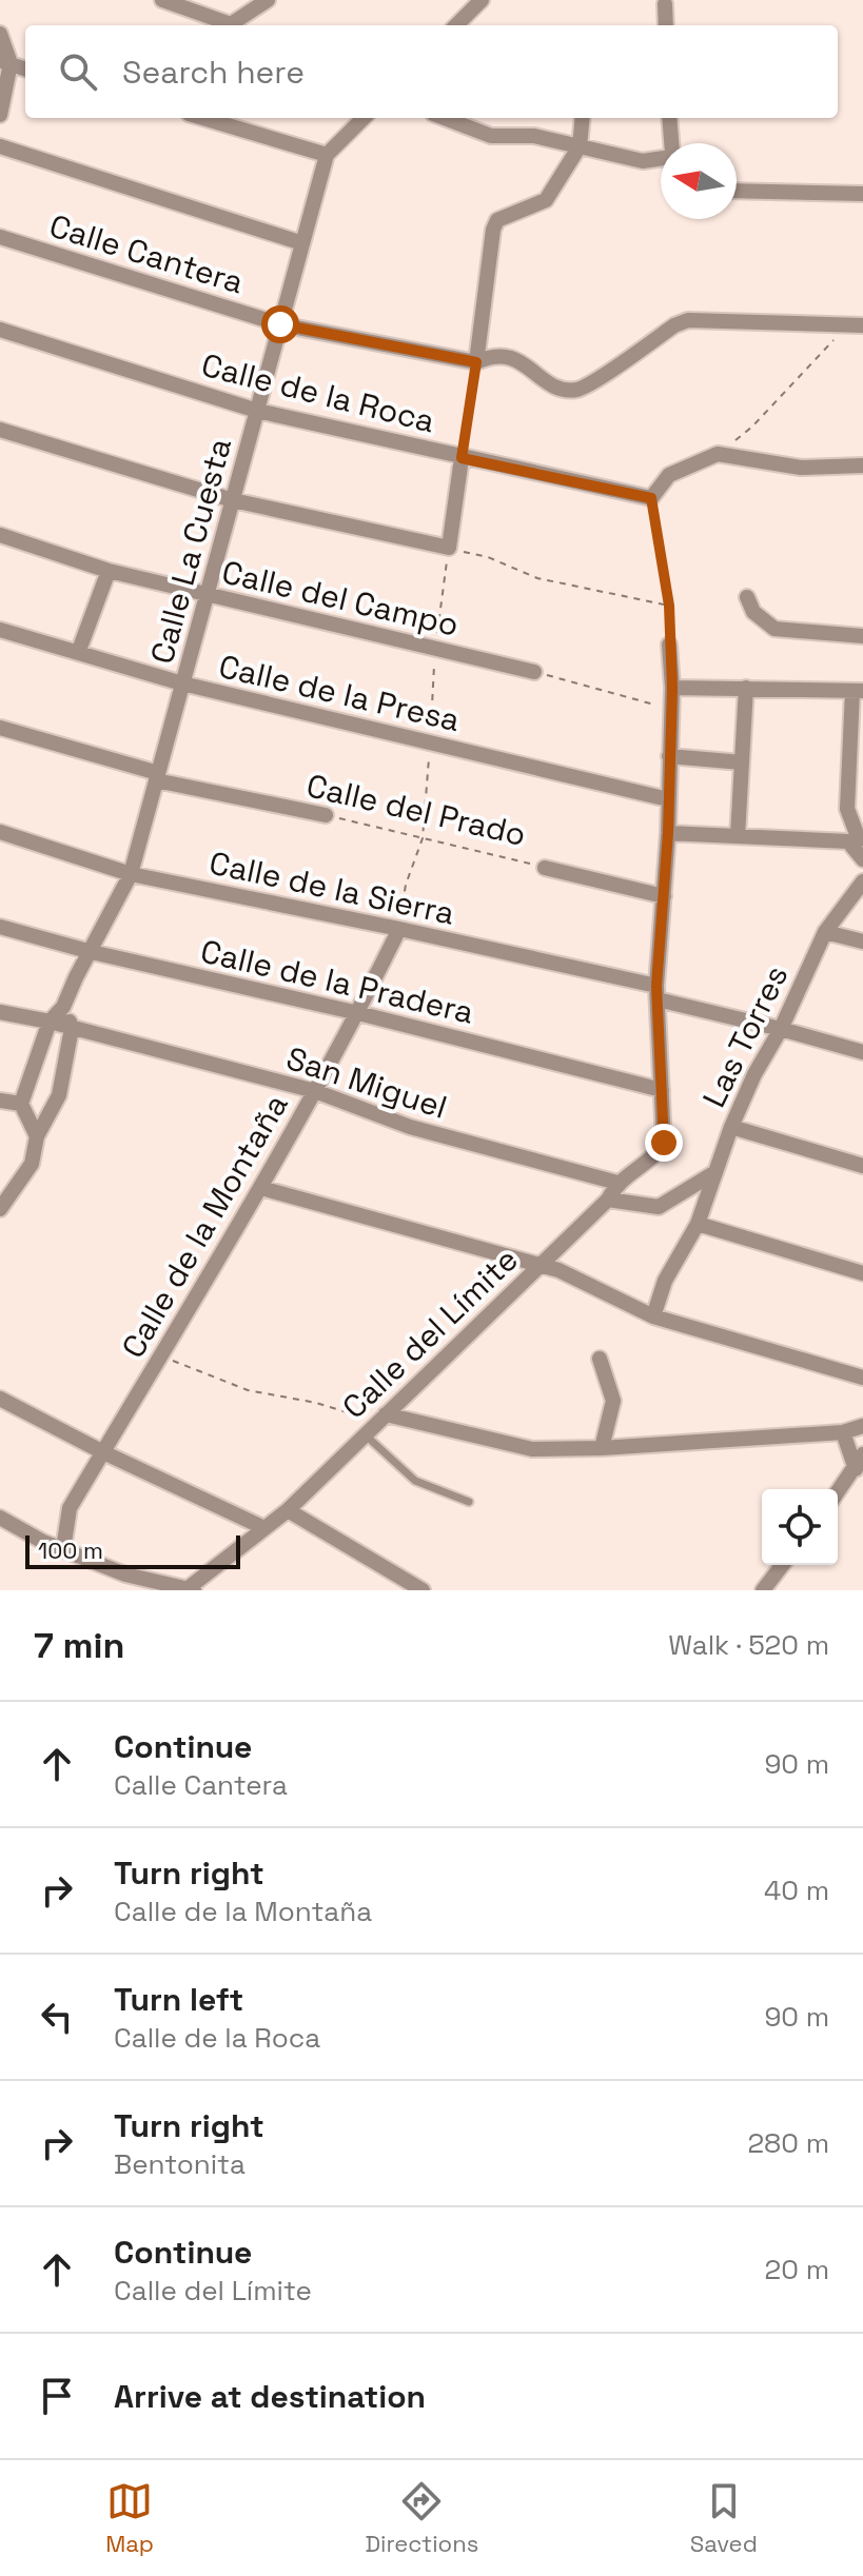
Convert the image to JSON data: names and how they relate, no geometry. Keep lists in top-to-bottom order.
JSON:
{
  "streets": {
    "street": [
      "Calle Cantera",
      "Calle de la Roca",
      "Calle La Cuesta",
      "Calle del Campo",
      "Calle de la Presa",
      "Calle del Prado",
      "Calle de la Sierra",
      "Calle de la Pradera",
      "Las Torres",
      "San Miguel",
      "Calle de la Montaña",
      "Calle del Límite"
    ]
  },
  "crossings": [
    ["Calle Cantera", "Calle La Cuesta"],
    ["Calle de la Roca", "Calle La Cuesta"],
    ["Calle La Cuesta", "Calle del Campo"],
    ["Calle La Cuesta", "Calle de la Presa"],
    ["Calle La Cuesta", "Calle del Prado"],
    ["Calle La Cuesta", "Calle de la Sierra"],
    ["Calle La Cuesta", "Calle de la Pradera"],
    ["Calle La Cuesta", "San Miguel"],
    ["Calle de la Sierra", "Las Torres"],
    ["Calle de la Sierra", "Calle de la Montaña"],
    ["Calle de la Pradera", "Calle de la Montaña"],
    ["Calle de la Pradera", "Calle del Límite"],
    ["San Miguel", "Calle de la Montaña"],
    ["San Miguel", "Calle del Límite"]
  ],
  "scale_bar": "100 m",
  "north": "left",
  "page": {
    "search": "Search here",
    "scale": "100 m",
    "heading": ["7 min", "Walk · 520 m"],
    "list": [
      ["Continue", "Calle Cantera", "90 m"],
      ["Turn right", "Calle de la Montaña", "40 m"],
      ["Turn left", "Calle de la Roca", "90 m"],
      ["Turn right", "Bentonita", "280 m"],
      ["Continue", "Calle del Límite", "20 m"],
      "Arrive at destination"
    ],
    "nav": ["Map", "Directions", "Saved"]
  }
}
